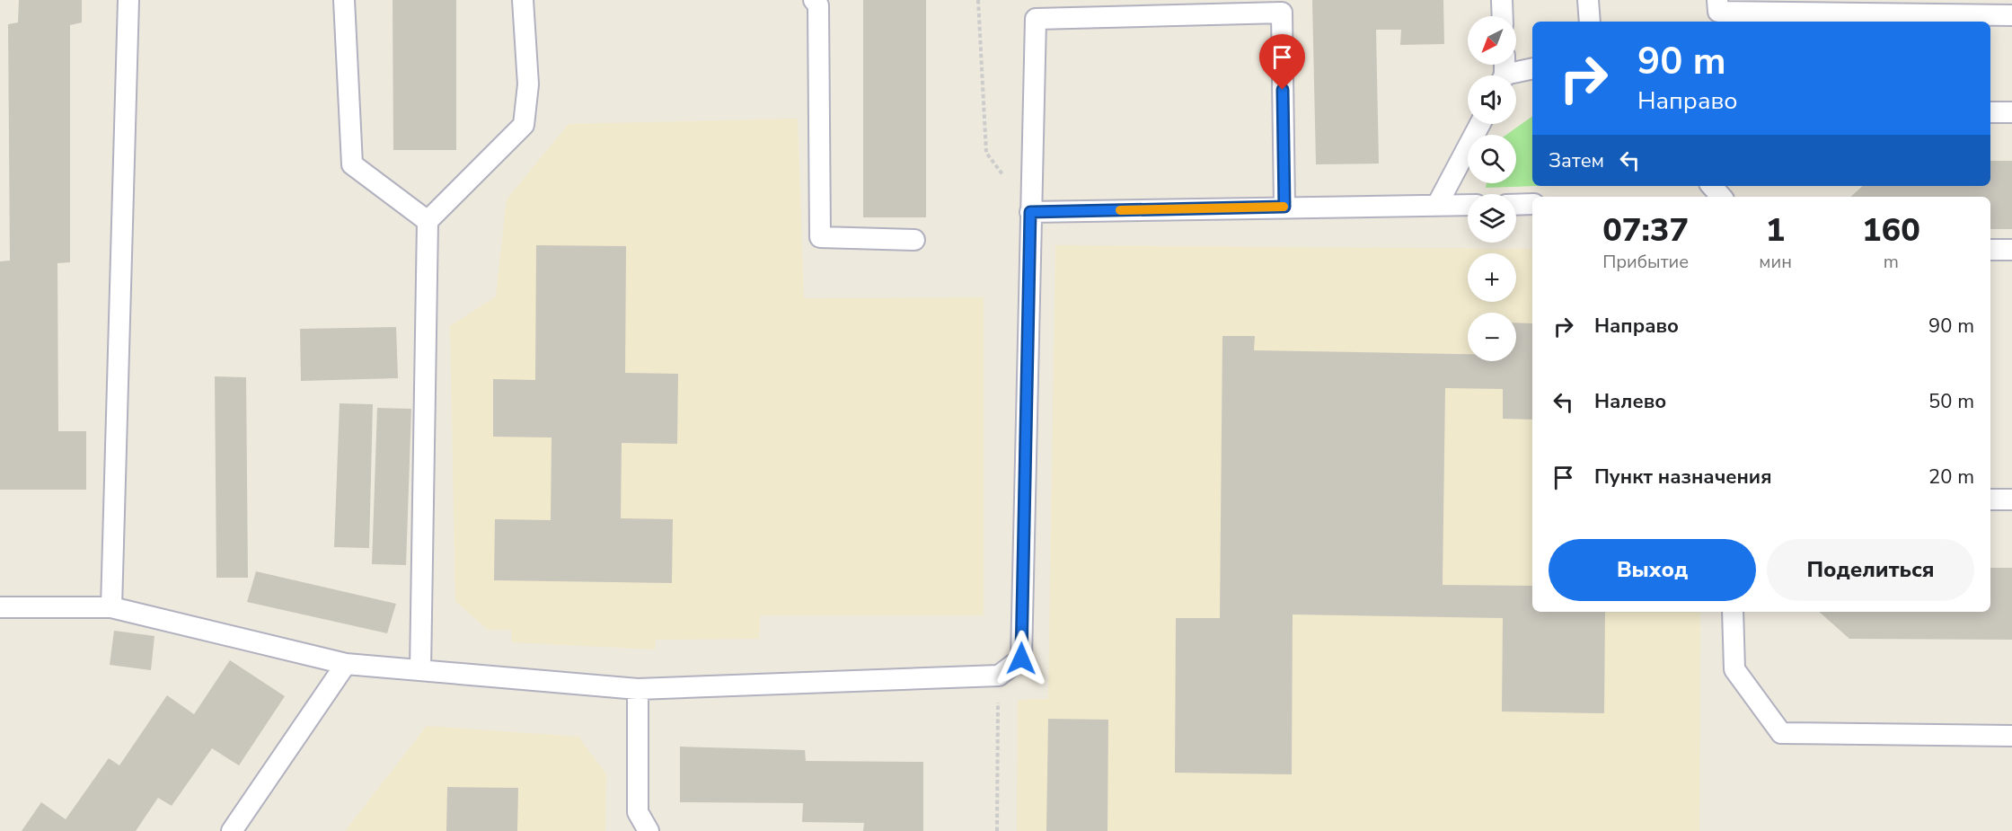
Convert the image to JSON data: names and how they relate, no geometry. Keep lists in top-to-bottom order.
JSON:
{
  "north": "bottom left",
  "page": {
    "map_buttons": ["+", "−"],
    "turn": ["90 m", "Направо"],
    "then": "Затем",
    "eta": [
      "07:37",
      "Прибытие",
      "1",
      "мин",
      "160",
      "m"
    ],
    "list": [
      {
        "name": "Направо",
        "value": "90 m"
      },
      {
        "name": "Налево",
        "value": "50 m"
      },
      {
        "name": "Пункт назначения",
        "value": "20 m"
      }
    ],
    "buttons": ["Выход", "Поделиться"]
  }
}
